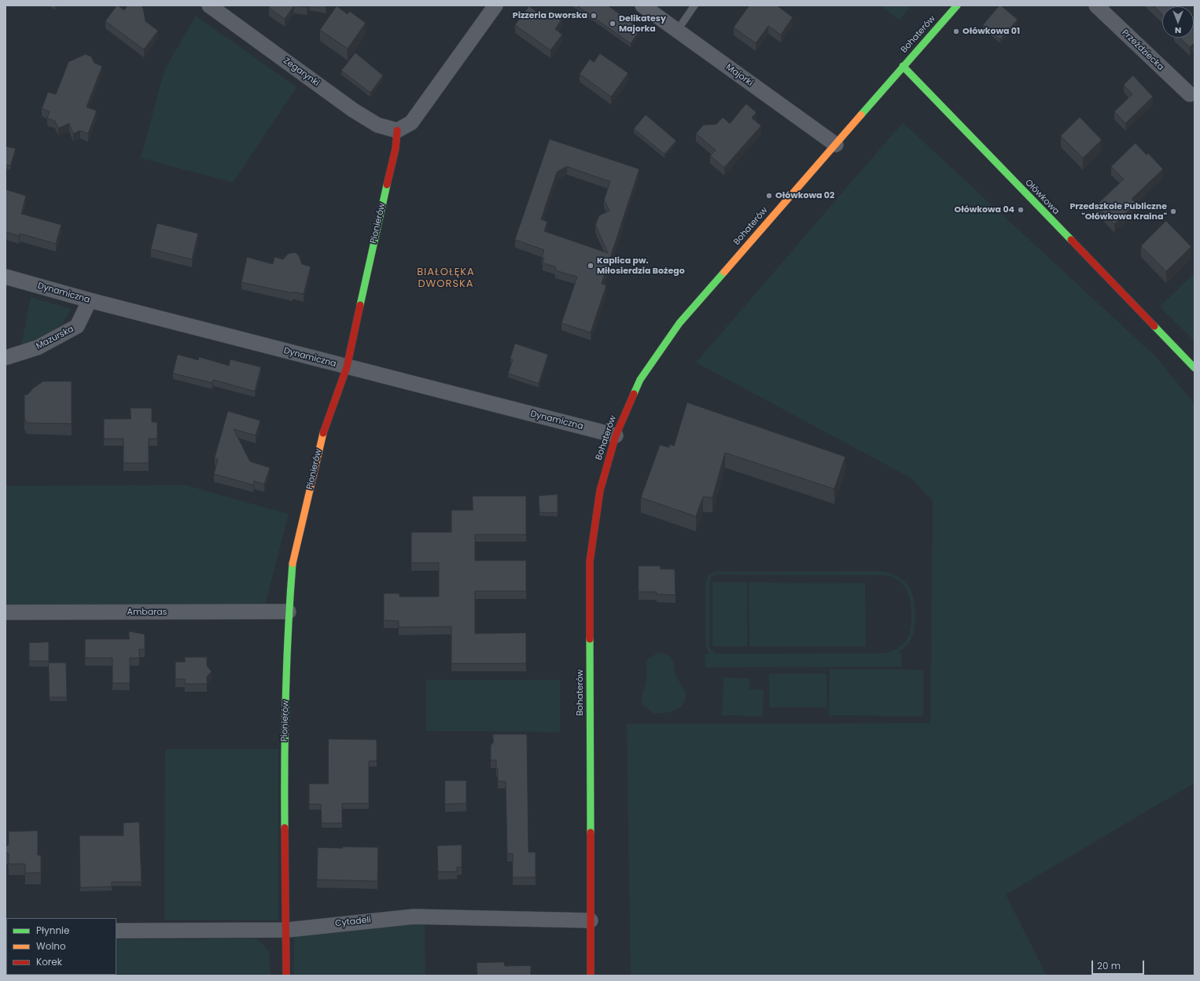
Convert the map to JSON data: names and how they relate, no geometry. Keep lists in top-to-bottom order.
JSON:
{
  "streets": {
    "street": [
      "Bohaterów",
      "Przeździecka",
      "Zegarynki",
      "Majorki",
      "Ołówkowa",
      "Pionierów",
      "Dynamiczna",
      "Mazurska",
      "Ambaras",
      "Cytadeli"
    ]
  },
  "crossings": [
    ["Bohaterów", "Majorki"],
    ["Bohaterów", "Ołówkowa"],
    ["Bohaterów", "Dynamiczna"],
    ["Bohaterów", "Cytadeli"],
    ["Zegarynki", "Pionierów"],
    ["Pionierów", "Dynamiczna"],
    ["Pionierów", "Ambaras"],
    ["Pionierów", "Cytadeli"],
    ["Dynamiczna", "Mazurska"]
  ],
  "districts": ["BIAŁOŁĘKA DWORSKA"],
  "places": [
    "Pizzeria Dworska",
    "Delikatesy Majorka",
    "Ołówkowa 01",
    "Ołówkowa 02",
    "Ołówkowa 04",
    "Przedszkole Publiczne \"Ołówkowa Kraina\"",
    "Kaplica pw. Miłosierdzia Bożego"
  ],
  "legend": ["Płynnie", "Wolno", "Korek"],
  "scale_bar": "20 m",
  "north": "bottom"
}
